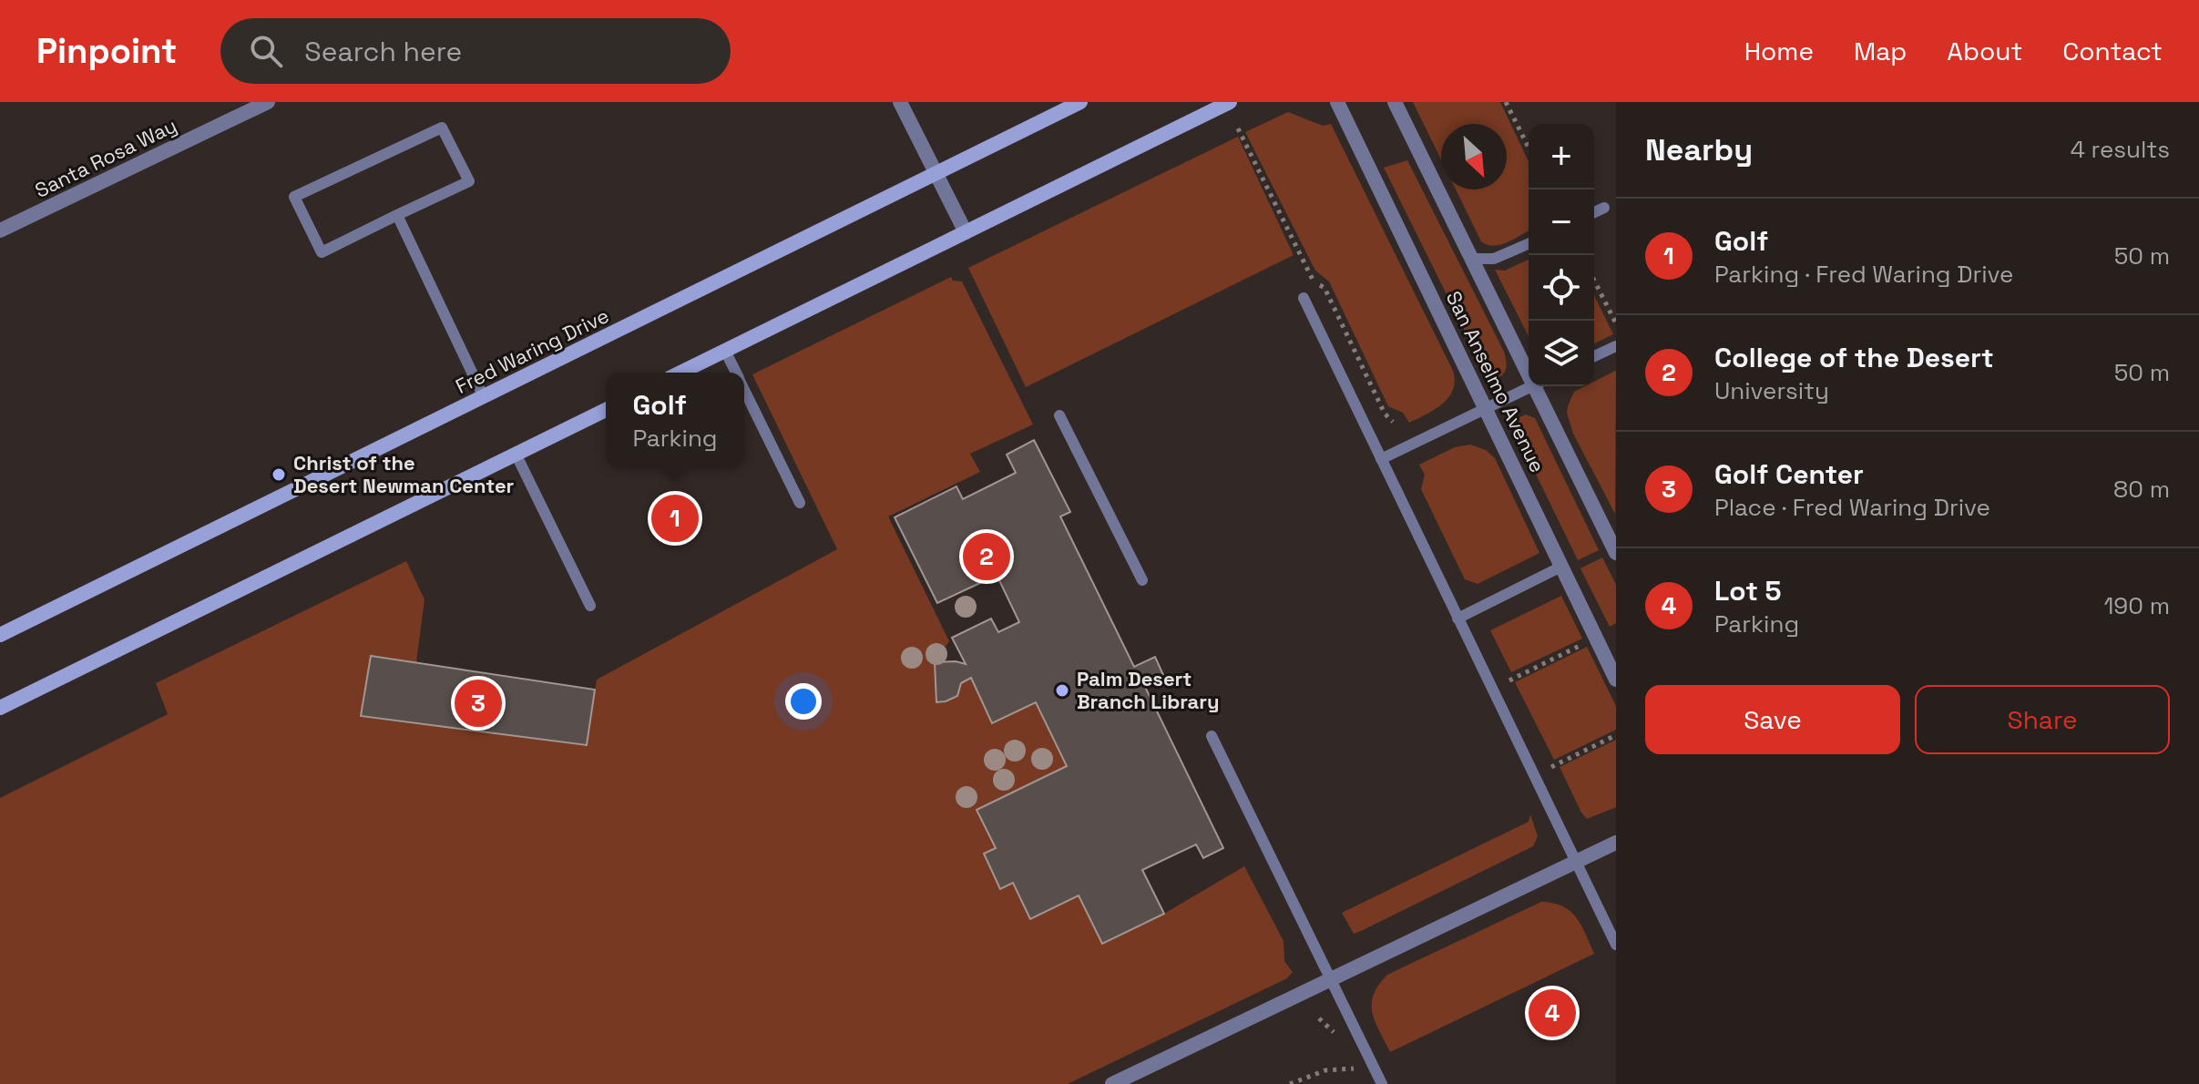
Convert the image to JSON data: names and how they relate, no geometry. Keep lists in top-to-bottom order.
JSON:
{
  "streets": {
    "main road": ["Fred Waring Drive"],
    "street": ["Santa Rosa Way", "San Anselmo Avenue"]
  },
  "places": ["Christ of the Desert Newman Center", "Palm Desert Branch Library"],
  "north": "bottom right",
  "page": {
    "header": "Pinpoint",
    "search": "Search here",
    "nav": [
      "Home",
      "Map",
      "About",
      "Contact"
    ],
    "heading": ["Nearby", "4 results"],
    "map_buttons": ["+", "−"],
    "list": [
      {
        "mark": "1",
        "name": "Golf",
        "note": "Parking · Fred Waring Drive",
        "value": "50 m"
      },
      {
        "mark": "2",
        "name": "College of the Desert",
        "note": "University",
        "value": "50 m"
      },
      {
        "mark": "3",
        "name": "Golf Center",
        "note": "Place · Fred Waring Drive",
        "value": "80 m"
      },
      {
        "mark": "4",
        "name": "Lot 5",
        "note": "Parking",
        "value": "190 m"
      }
    ],
    "popup": ["Golf", "Parking"],
    "pins": [
      "1",
      "2",
      "3",
      "4"
    ],
    "buttons": ["Save", "Share"]
  }
}
